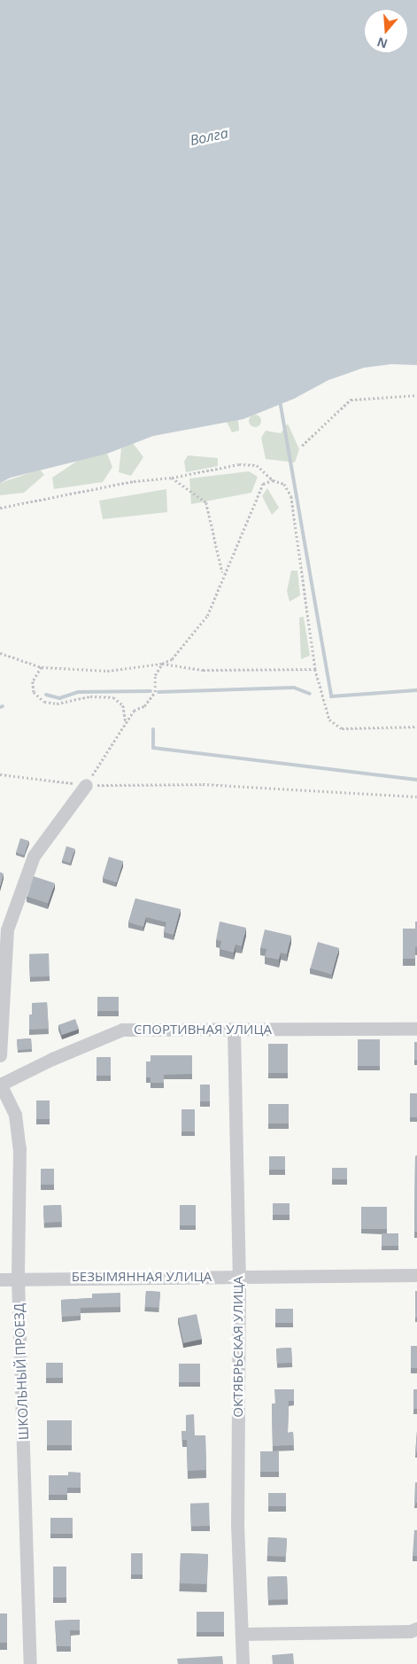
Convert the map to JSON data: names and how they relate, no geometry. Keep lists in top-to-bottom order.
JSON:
{
  "streets": {
    "street": [
      "СПОРТИВНАЯ УЛИЦА",
      "БЕЗЫМЯННАЯ УЛИЦА",
      "ОКТЯБРЬСКАЯ УЛИЦА",
      "ШКОЛЬНЫЙ ПРОЕЗД"
    ]
  },
  "crossings": [
    ["СПОРТИВНАЯ УЛИЦА", "ОКТЯБРЬСКАЯ УЛИЦА"],
    ["СПОРТИВНАЯ УЛИЦА", "ШКОЛЬНЫЙ ПРОЕЗД"],
    ["БЕЗЫМЯННАЯ УЛИЦА", "ОКТЯБРЬСКАЯ УЛИЦА"],
    ["БЕЗЫМЯННАЯ УЛИЦА", "ШКОЛЬНЫЙ ПРОЕЗД"]
  ],
  "water": ["Волга"],
  "north": "bottom"
}
